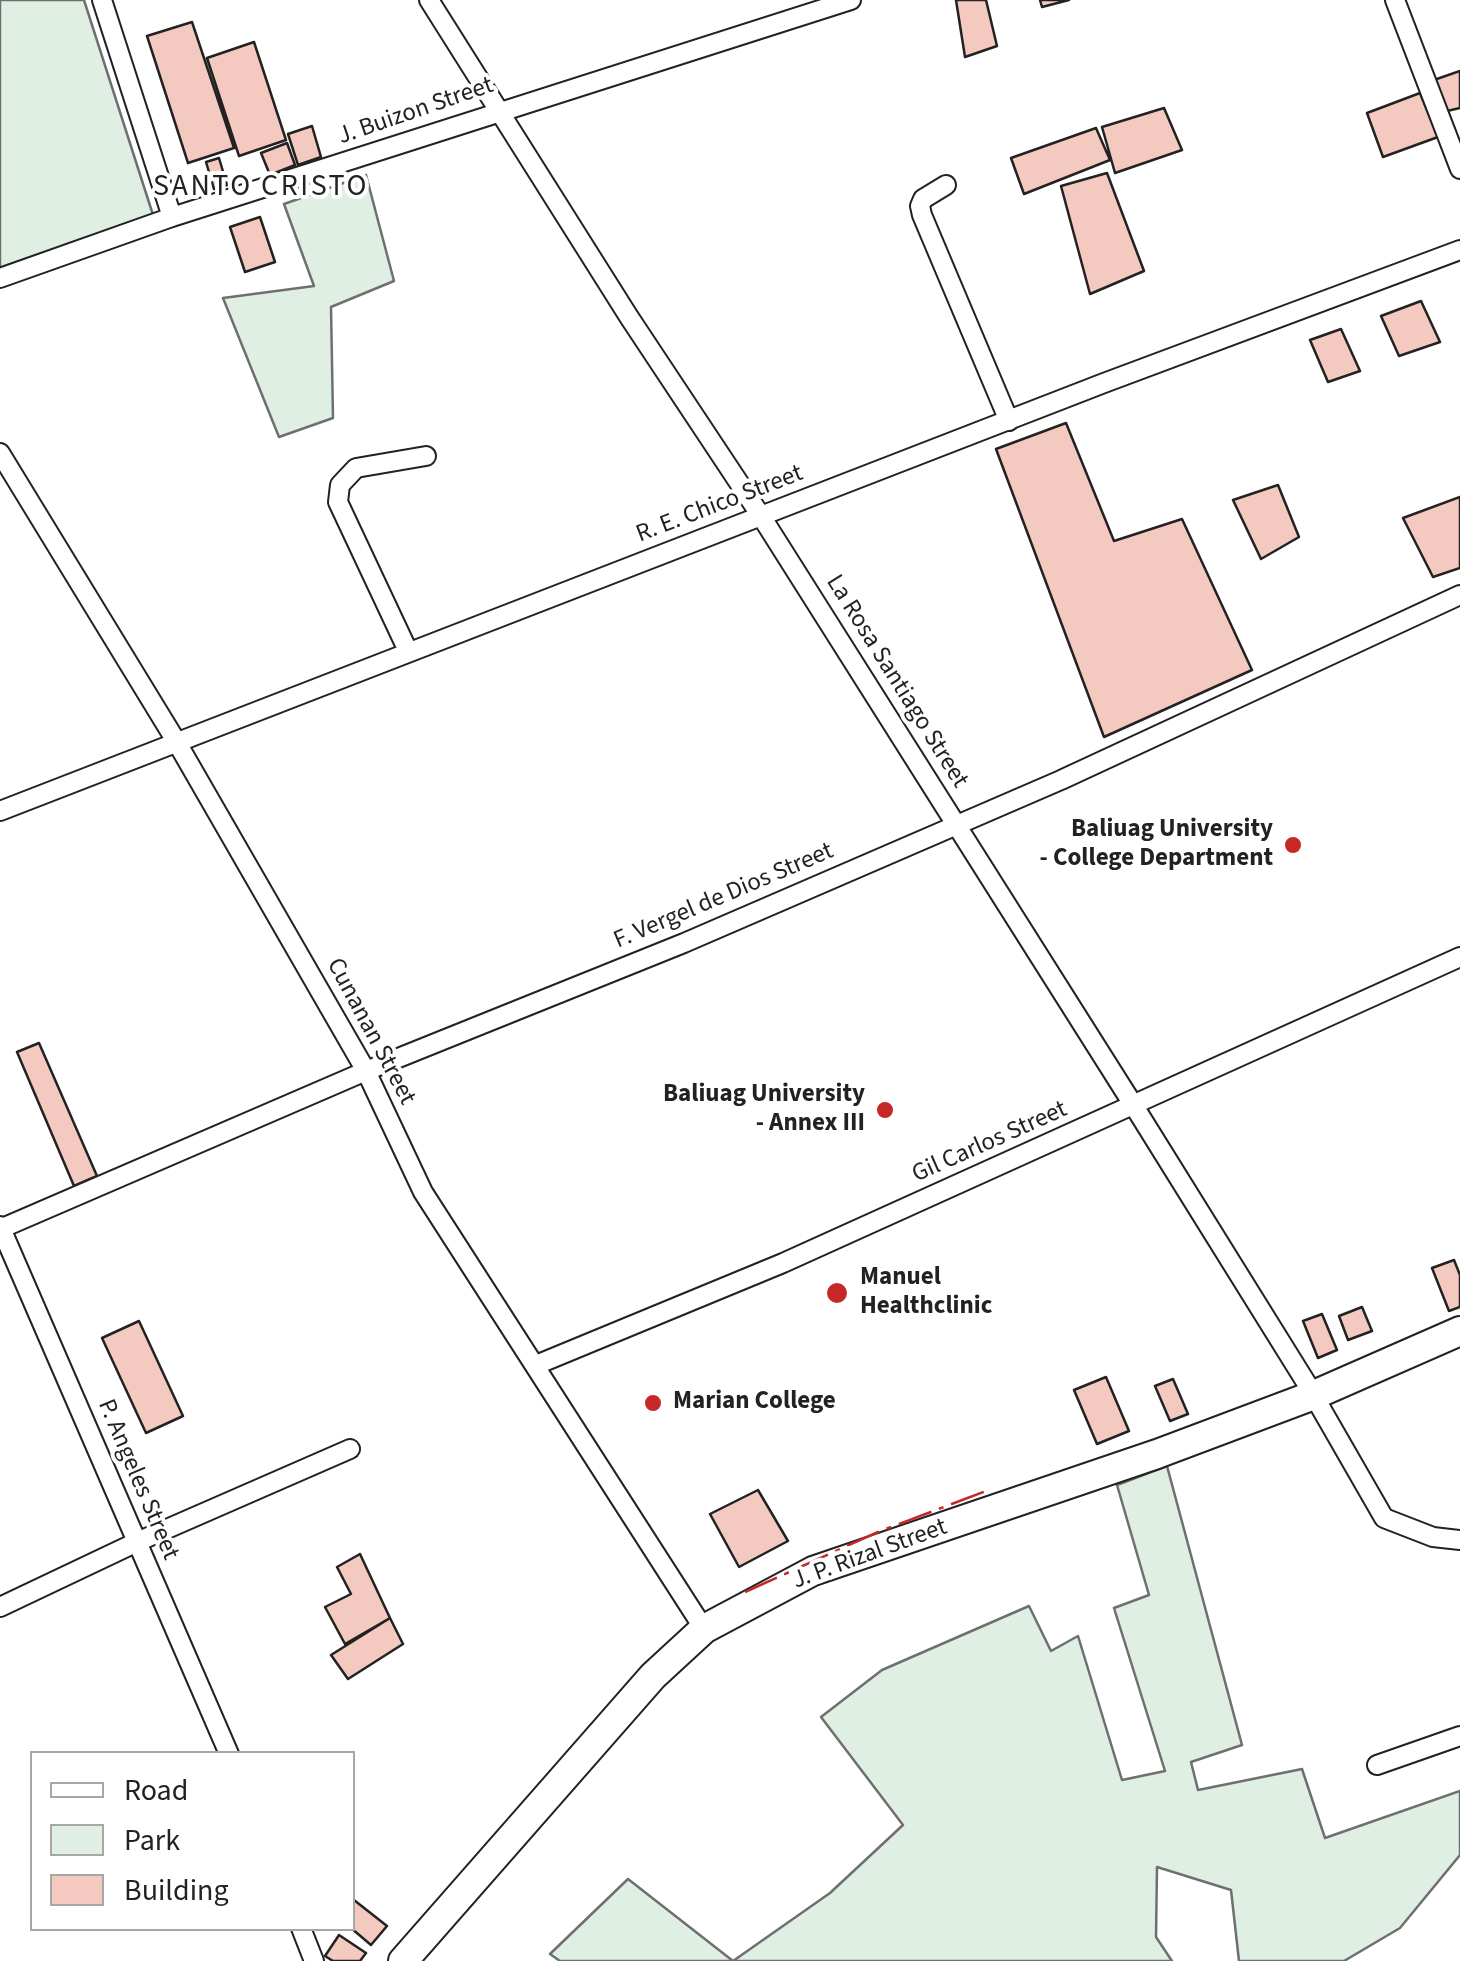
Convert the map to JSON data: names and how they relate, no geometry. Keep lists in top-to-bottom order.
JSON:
{
  "streets": {
    "main road": ["J. P. Rizal Street"],
    "street": [
      "J. Buizon Street",
      "R. E. Chico Street",
      "La Rosa Santiago Street",
      "F. Vergel de Dios Street",
      "Cunanan Street",
      "Gil Carlos Street",
      "P. Angeles Street"
    ]
  },
  "crossings": [
    ["J. Buizon Street", "La Rosa Santiago Street"],
    ["R. E. Chico Street", "La Rosa Santiago Street"],
    ["R. E. Chico Street", "Cunanan Street"],
    ["La Rosa Santiago Street", "F. Vergel de Dios Street"],
    ["La Rosa Santiago Street", "Gil Carlos Street"],
    ["La Rosa Santiago Street", "J. P. Rizal Street"],
    ["F. Vergel de Dios Street", "Cunanan Street"],
    ["F. Vergel de Dios Street", "P. Angeles Street"],
    ["Cunanan Street", "Gil Carlos Street"],
    ["Cunanan Street", "J. P. Rizal Street"]
  ],
  "districts": ["SANTO CRISTO"],
  "places": [
    "Baliuag University - College Department",
    "Baliuag University - Annex III",
    "Manuel Healthclinic",
    "Marian College"
  ],
  "legend": ["Road", "Park", "Building"]
}
